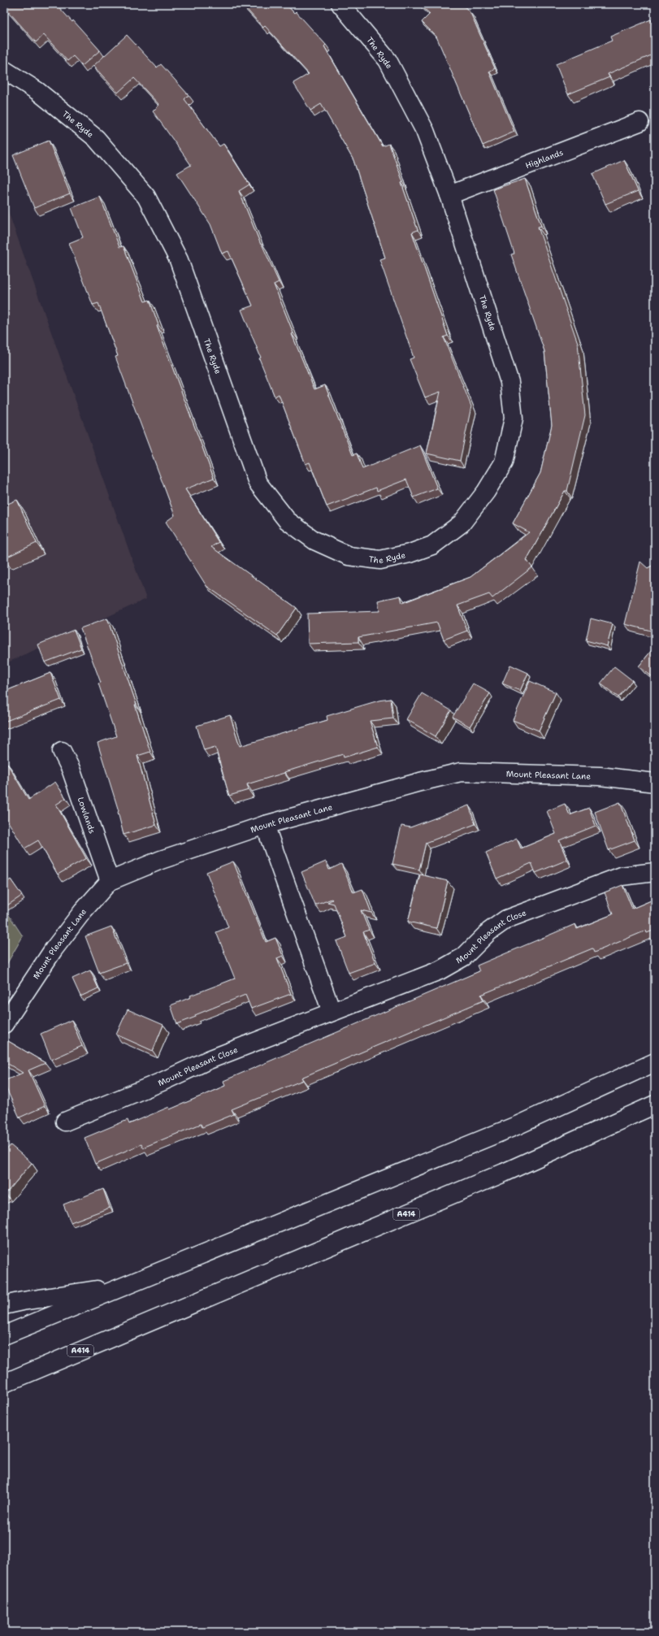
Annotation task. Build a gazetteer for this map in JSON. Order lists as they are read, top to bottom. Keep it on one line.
{"streets":{"main road":["The Ryde","Highlands","Mount Pleasant Lane","Lowlands","Mount Pleasant Close","A414"]},"crossings":[["The Ryde","Highlands"],["Mount Pleasant Lane","Lowlands"]]}
